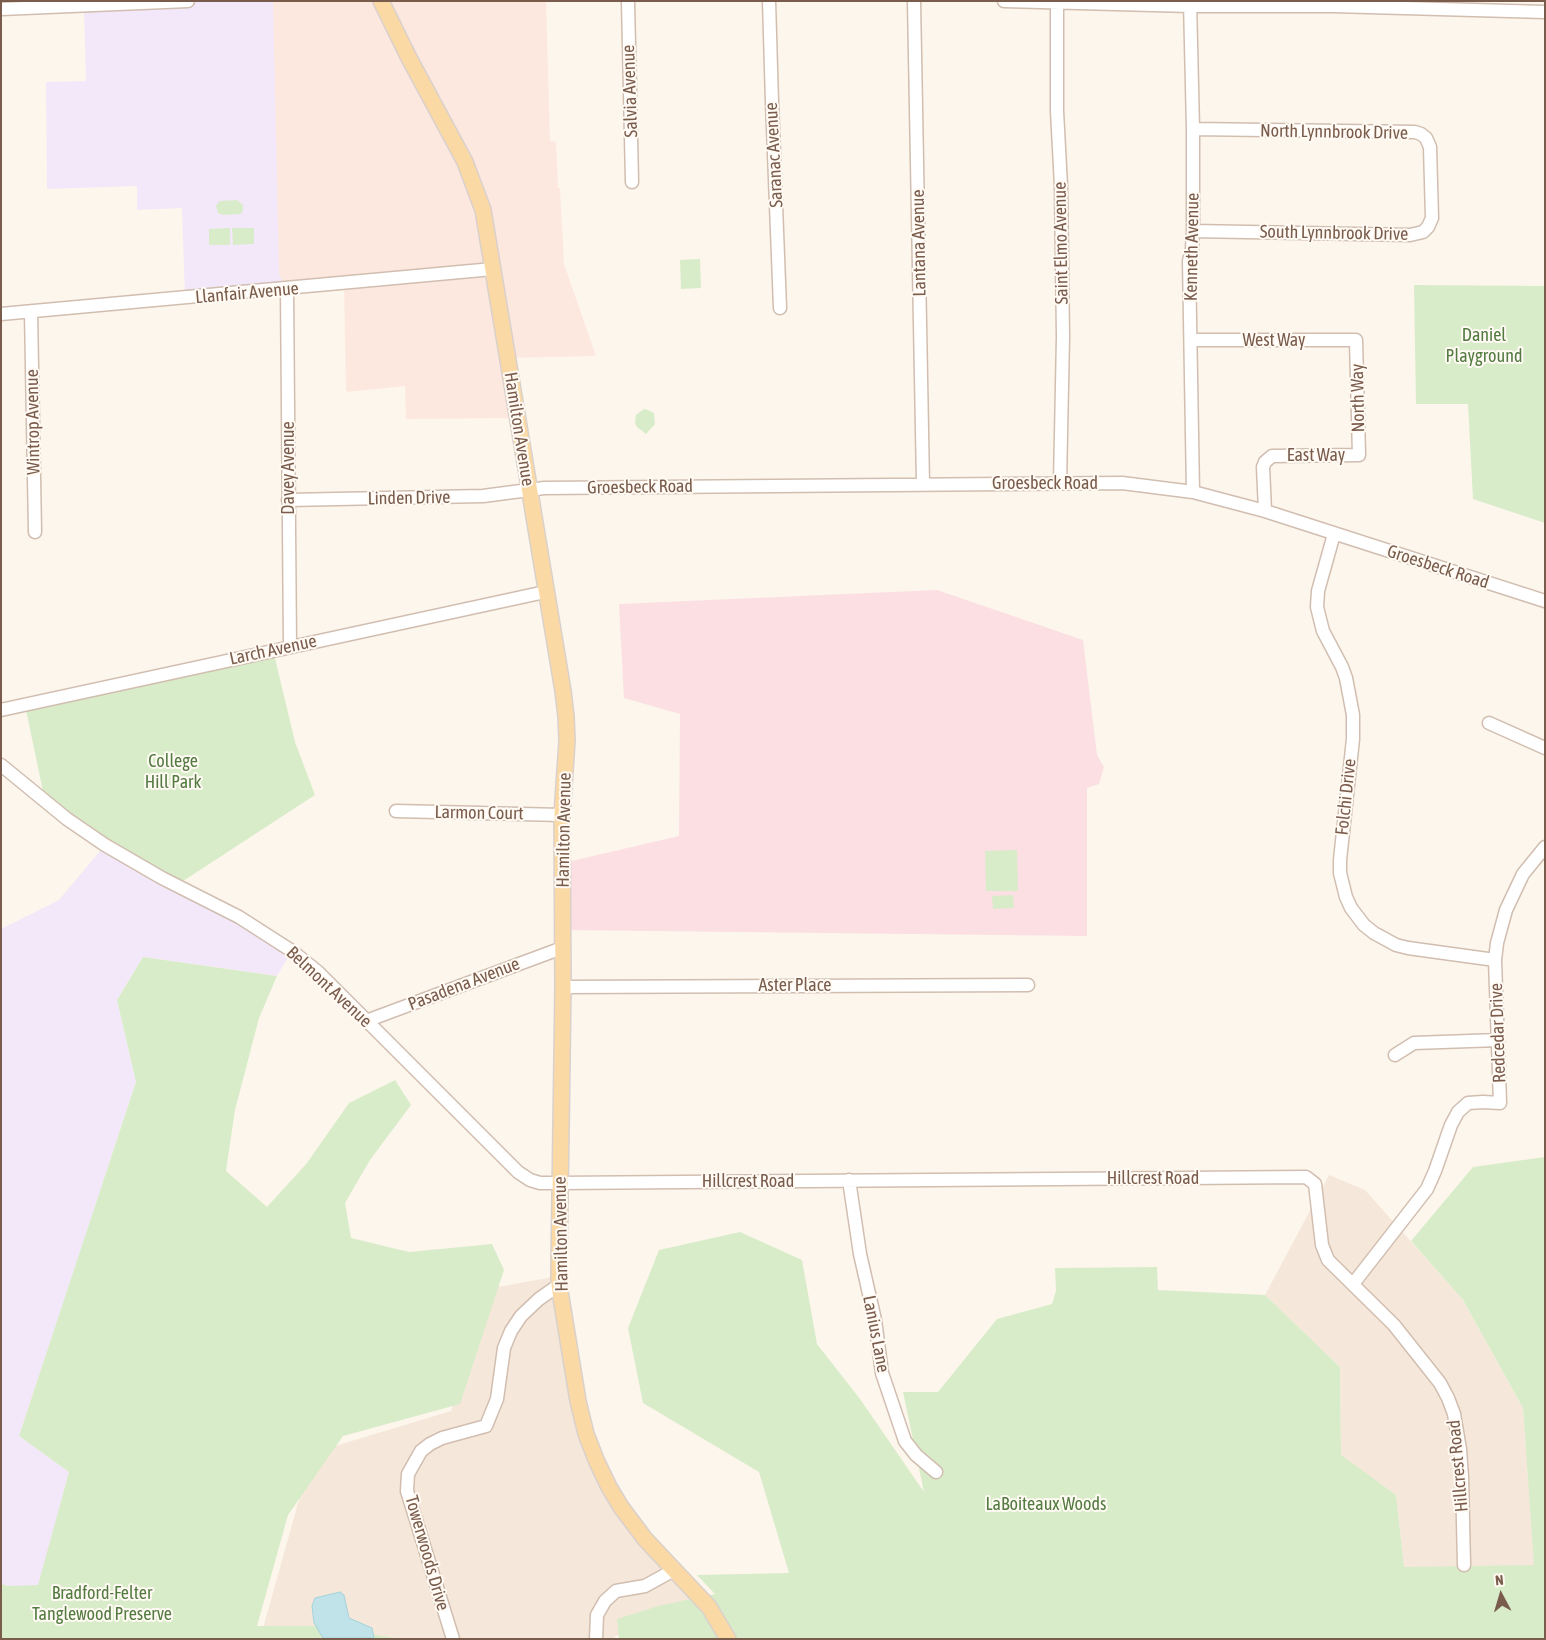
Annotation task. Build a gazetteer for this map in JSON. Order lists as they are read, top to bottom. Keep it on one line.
{"streets":{"main road":["Hamilton Avenue"],"street":["Salvia Avenue","North Lynnbrook Drive","Saranac Avenue","South Lynnbrook Drive","Lantana Avenue","Saint Elmo Avenue","Kenneth Avenue","Llanfair Avenue","West Way","North Way","Wintrop Avenue","East Way","Davey Avenue","Groesbeck Road","Linden Drive","Larch Avenue","Folchi Drive","Larmon Court","Pasadena Avenue","Aster Place","Belmont Avenue","Redcedar Drive","Hillcrest Road","Lanius Lane","Towerwoods Drive"]},"crossings":[["North Lynnbrook Drive","South Lynnbrook Drive"],["North Lynnbrook Drive","Kenneth Avenue"],["South Lynnbrook Drive","Kenneth Avenue"],["Lantana Avenue","Groesbeck Road"],["Saint Elmo Avenue","Groesbeck Road"],["Kenneth Avenue","West Way"],["Kenneth Avenue","Groesbeck Road"],["Llanfair Avenue","Wintrop Avenue"],["Llanfair Avenue","Hamilton Avenue"],["Llanfair Avenue","Davey Avenue"],["West Way","North Way"],["North Way","East Way"],["Hamilton Avenue","Groesbeck Road"],["Hamilton Avenue","Linden Drive"],["Hamilton Avenue","Larch Avenue"],["Hamilton Avenue","Larmon Court"],["Hamilton Avenue","Pasadena Avenue"],["Hamilton Avenue","Aster Place"],["Hamilton Avenue","Belmont Avenue"],["Hamilton Avenue","Hillcrest Road"],["Hamilton Avenue","Towerwoods Drive"],["East Way","Groesbeck Road"],["Davey Avenue","Linden Drive"],["Davey Avenue","Larch Avenue"],["Groesbeck Road","Linden Drive"],["Groesbeck Road","Folchi Drive"],["Folchi Drive","Redcedar Drive"],["Pasadena Avenue","Belmont Avenue"],["Belmont Avenue","Hillcrest Road"],["Redcedar Drive","Hillcrest Road"],["Hillcrest Road","Lanius Lane"]],"parks":["Daniel Playground","College Hill Park","LaBoiteaux Woods","Bradford-Felter Tanglewood Preserve"],"north":"top"}
